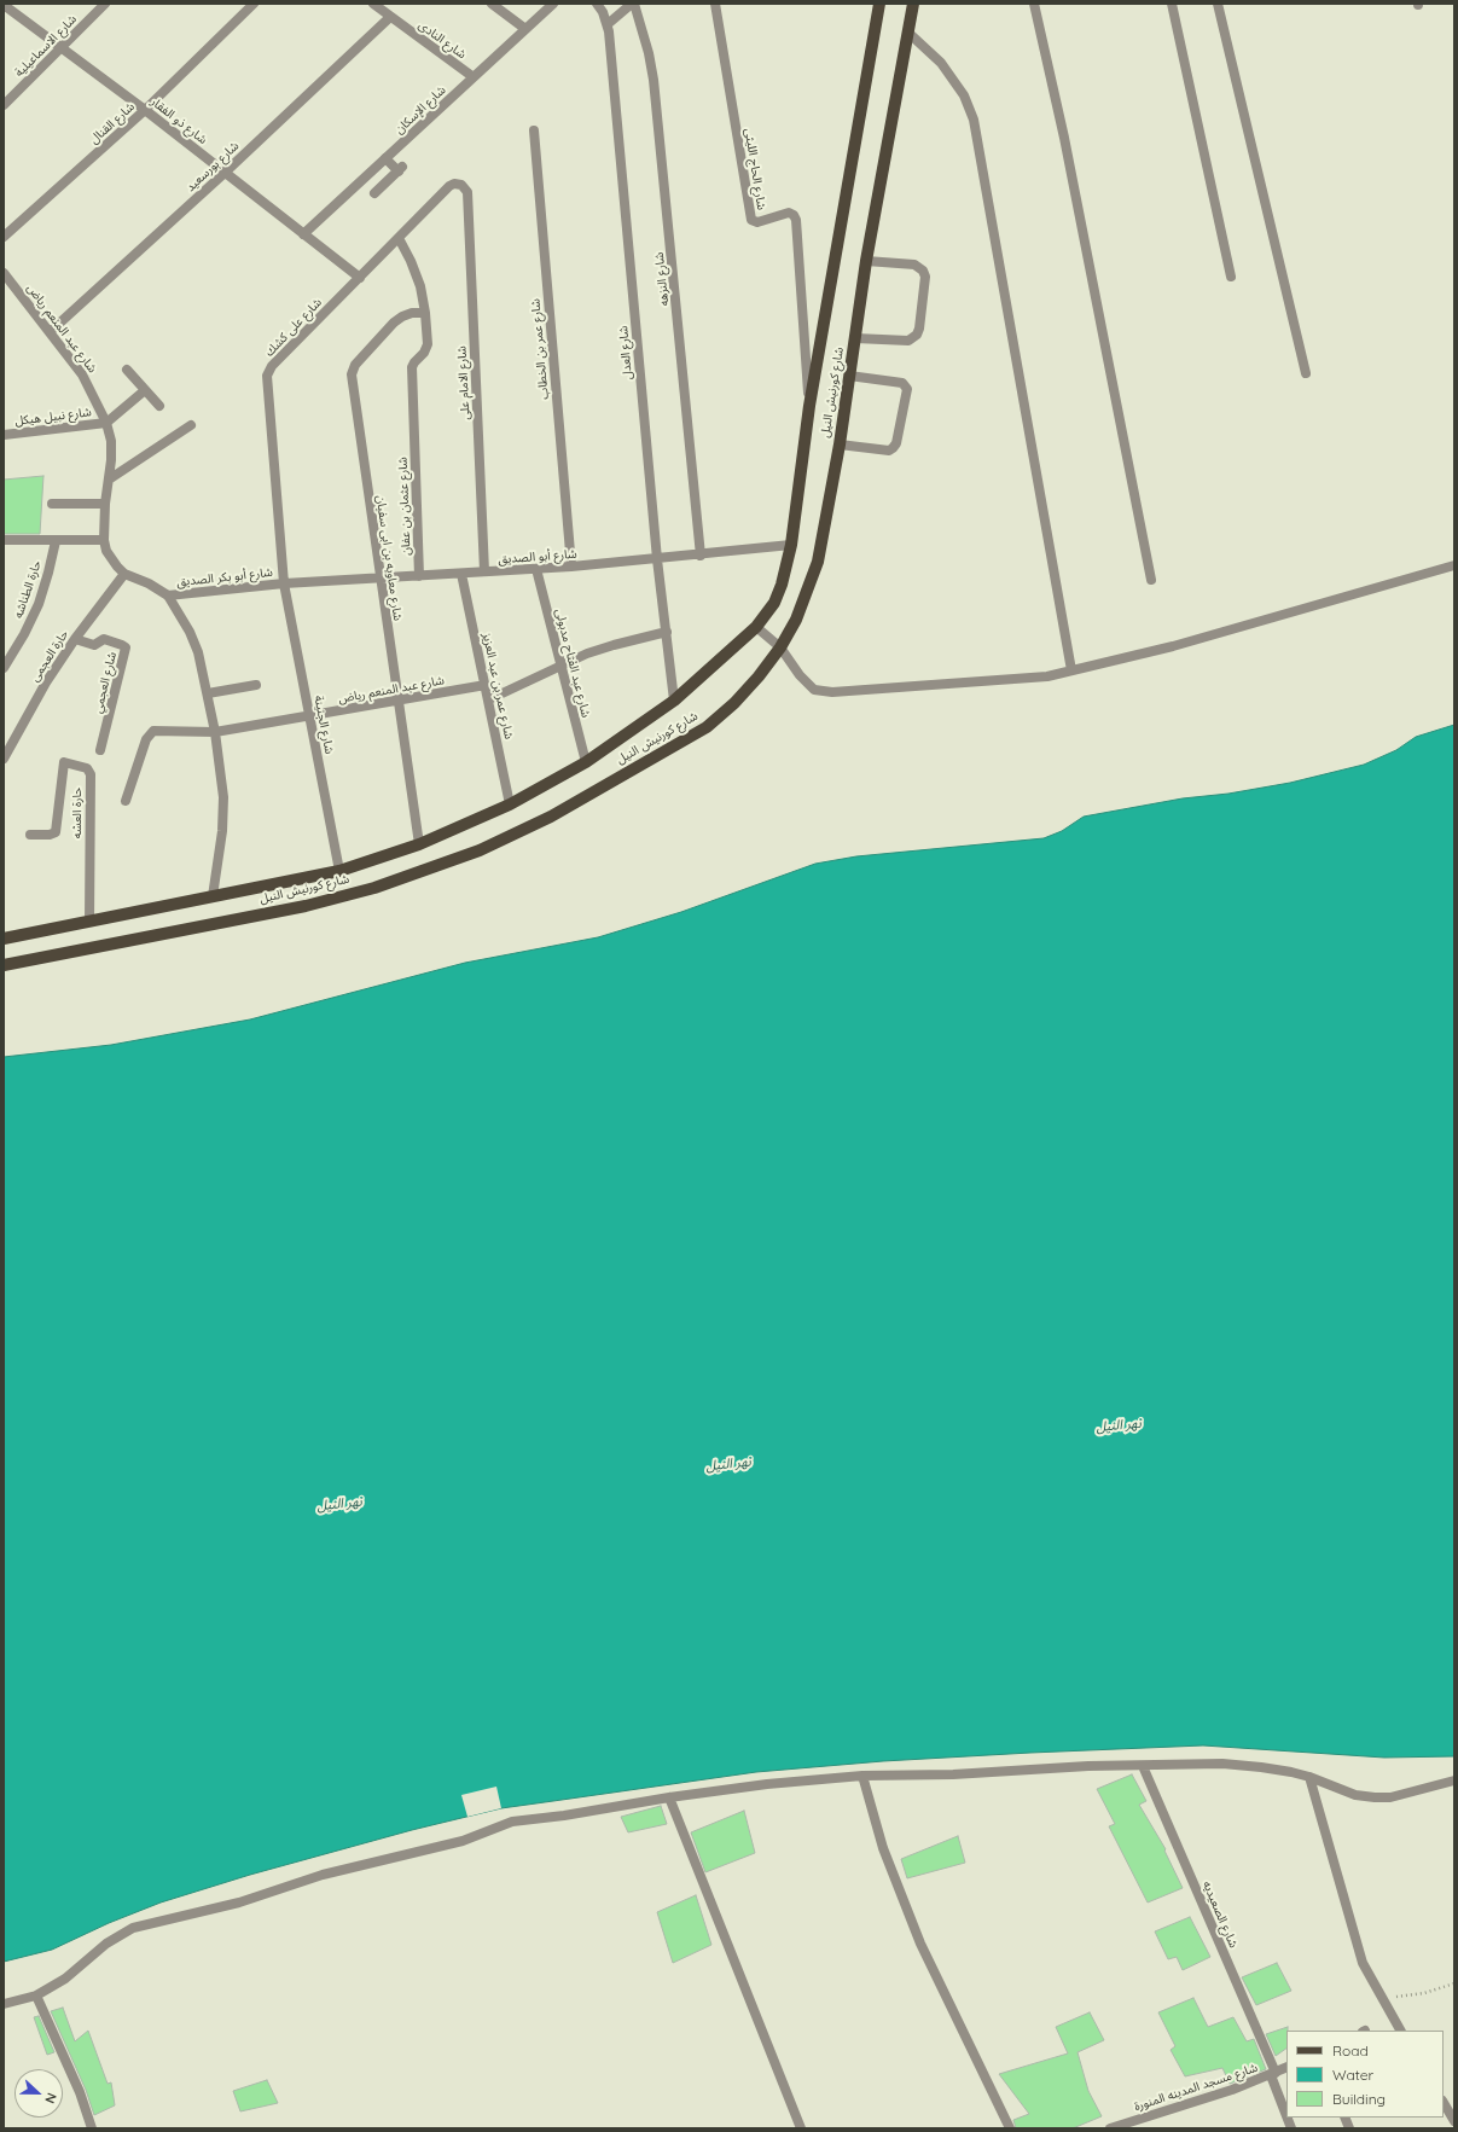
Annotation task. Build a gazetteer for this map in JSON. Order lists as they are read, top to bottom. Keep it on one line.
{"streets":{"main road":["شارع كورنيش النيل"],"street":["شارع النادى","شارع الاسماعيلية","شارع الإسكان","شارع ذو الفقار","شارع القنال","شارع بورسعيد","شارع الحاج الليثى","شارع النزهه","شارع على كشك","شارع عبد المنعم رياض","شارع عمر بن الخطاب","شارع العدل","شارع الامام على","شارع نبيل هيكل","شارع عثمان بن عفان","شارع أبو الصديق","شارع معاويه بن ابى سفيان","شارع أبو بكر الصديق","حارة الطناشه","حارة العجمى","شارع عبد الفتاح مدبولى","شارع العجمي","شارع عمر بن عبد العزيز","شارع الجنينة","حارة العشه","شارع الصعيديه","شارع مسجد المدينه المنورة"]},"crossings":[["شارع النادى","شارع الإسكان"],["شارع النادى","شارع بورسعيد"],["شارع الاسماعيلية","شارع ذو الفقار"],["شارع الإسكان","شارع ذو الفقار"],["شارع ذو الفقار","شارع القنال"],["شارع ذو الفقار","شارع بورسعيد"],["شارع ذو الفقار","شارع على كشك"],["شارع بورسعيد","شارع عبد المنعم رياض"],["شارع الحاج الليثى","شارع كورنيش النيل"],["شارع النزهه","شارع العدل"],["شارع النزهه","شارع أبو الصديق"],["شارع على كشك","شارع الامام على"],["شارع على كشك","شارع عثمان بن عفان"],["شارع على كشك","شارع أبو الصديق"],["شارع على كشك","شارع أبو بكر الصديق"],["شارع على كشك","شارع الجنينة"],["شارع عبد المنعم رياض","شارع كورنيش النيل"],["شارع عبد المنعم رياض","شارع نبيل هيكل"],["شارع عبد المنعم رياض","شارع معاويه بن ابى سفيان"],["شارع عبد المنعم رياض","شارع أبو بكر الصديق"],["شارع عبد المنعم رياض","حارة العجمى"],["شارع عبد المنعم رياض","شارع عمر بن عبد العزيز"],["شارع عبد المنعم رياض","شارع الجنينة"],["شارع عمر بن الخطاب","شارع أبو الصديق"],["شارع العدل","شارع كورنيش النيل"],["شارع العدل","شارع أبو الصديق"],["شارع الامام على","شارع أبو الصديق"],["شارع كورنيش النيل","شارع أبو الصديق"],["شارع كورنيش النيل","شارع معاويه بن ابى سفيان"],["شارع كورنيش النيل","شارع عبد الفتاح مدبولى"],["شارع كورنيش النيل","شارع عمر بن عبد العزيز"],["شارع كورنيش النيل","شارع الجنينة"],["شارع كورنيش النيل","حارة العشه"],["شارع عثمان بن عفان","شارع أبو الصديق"],["شارع عثمان بن عفان","شارع معاويه بن ابى سفيان"],["شارع أبو الصديق","شارع معاويه بن ابى سفيان"],["شارع أبو الصديق","شارع أبو بكر الصديق"],["شارع أبو الصديق","شارع عبد الفتاح مدبولى"],["شارع أبو الصديق","شارع عمر بن عبد العزيز"],["شارع أبو الصديق","شارع الجنينة"],["شارع أبو بكر الصديق","شارع الجنينة"],["حارة العجمى","شارع العجمي"],["شارع الصعيديه","شارع مسجد المدينه المنورة"]],"water":["نهر النيل"],"legend":["Road","Water","Building"],"north":"right"}
